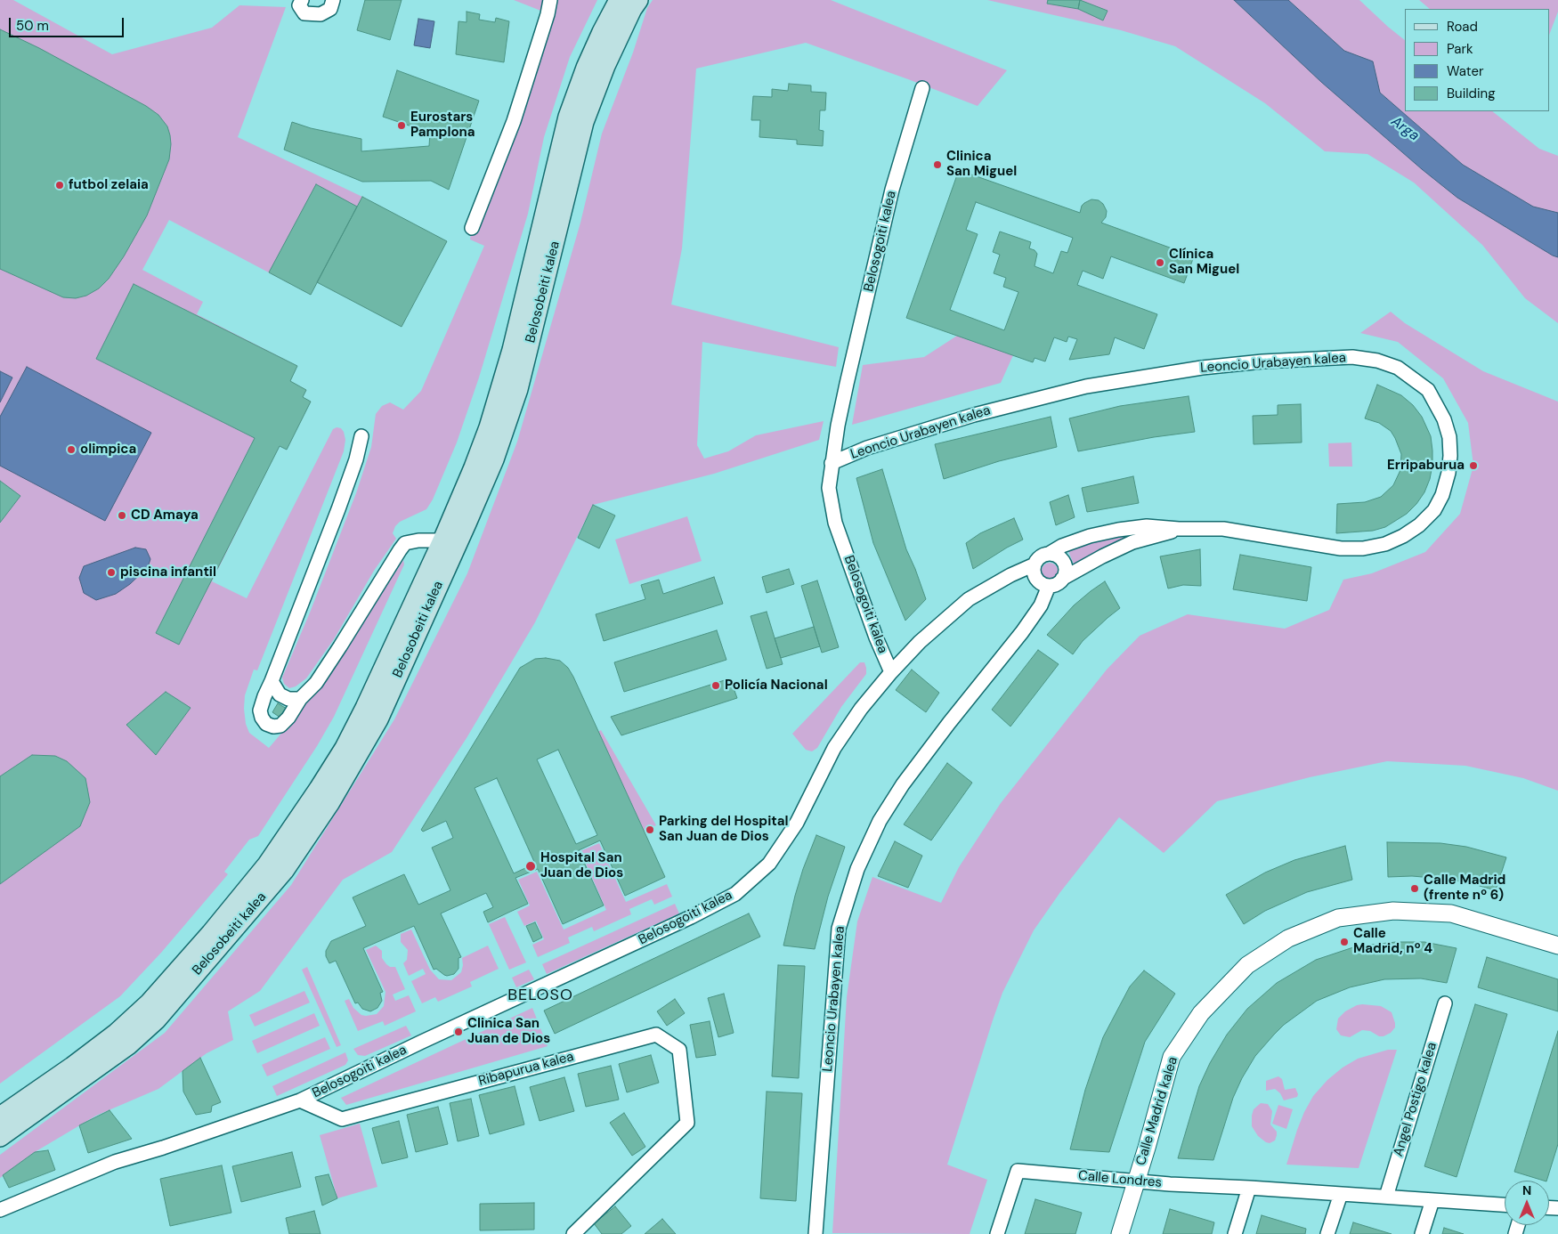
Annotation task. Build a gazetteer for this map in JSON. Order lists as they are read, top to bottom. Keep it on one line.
{"streets":{"main road":["Belosobeiti kalea"],"street":["Belosogoiti kalea","Leoncio Urabayen kalea","Ribapurua kalea","Angel Postigo kalea","Calle Madrid kalea","Calle Londres"]},"crossings":[["Belosogoiti kalea","Leoncio Urabayen kalea"],["Belosogoiti kalea","Ribapurua kalea"],["Angel Postigo kalea","Calle Londres"],["Calle Madrid kalea","Calle Londres"]],"districts":["BELOSO"],"water":["Arga"],"places":["Eurostars Pamplona","Clinica San Miguel","futbol zelaia","Clínica San Miguel","olimpica","Erripaburua","CD Amaya","piscina infantil","Policía Nacional","Parking del Hospital San Juan de Dios","Hospital San Juan de Dios","Calle Madrid (frente nº 6)","Calle Madrid, nº 4","Clinica San Juan de Dios"],"legend":["Road","Park","Water","Building"],"scale_bar":"50 m","north":"top"}
